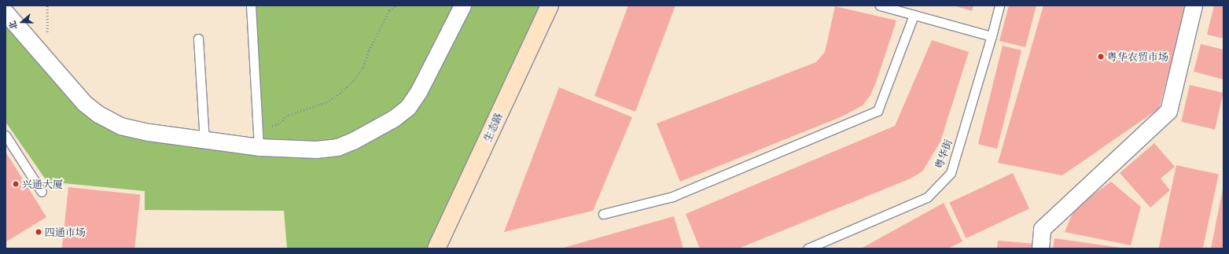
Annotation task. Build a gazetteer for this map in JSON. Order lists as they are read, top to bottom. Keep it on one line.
{"streets":{"street":["生态路"],"lane":["粤华街"]},"places":["粤华农贸市场","兴通大厦","四通市场"],"north":"left"}
